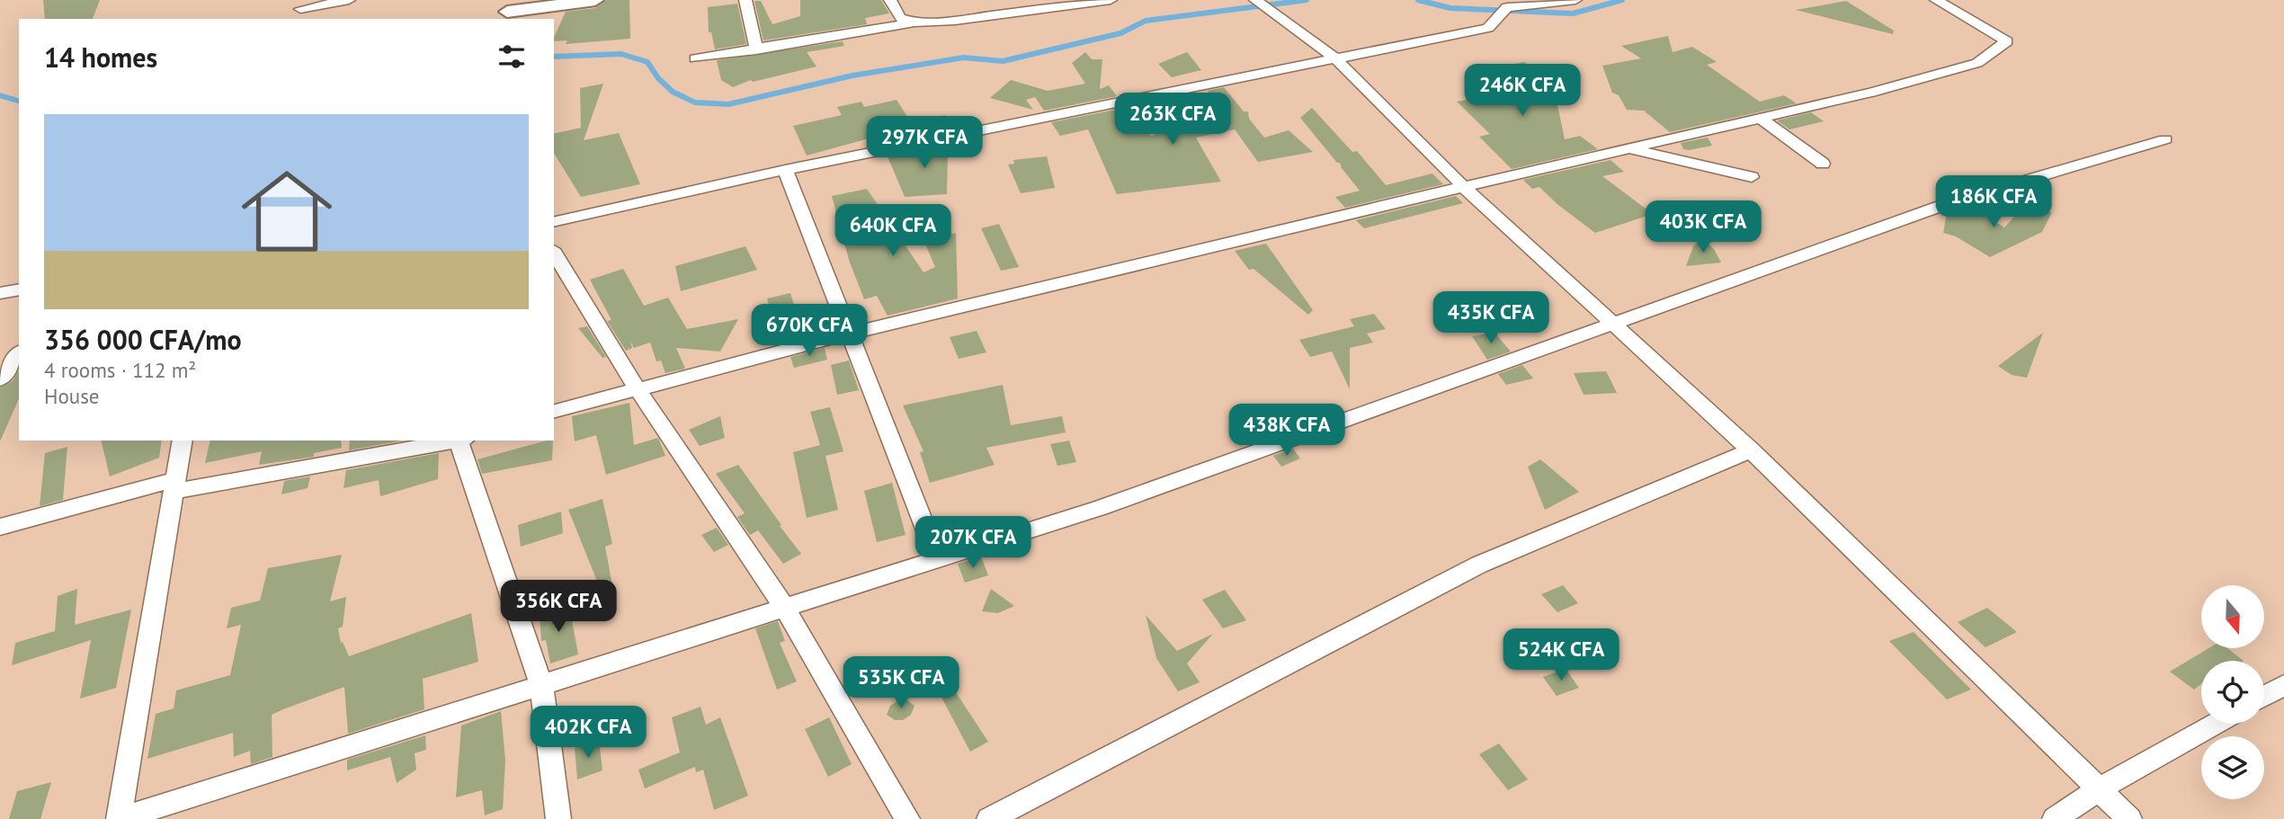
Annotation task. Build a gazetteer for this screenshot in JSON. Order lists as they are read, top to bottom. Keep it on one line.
{"north":"bottom","page":{"heading":"14 homes","price":["246K CFA","263K CFA","297K CFA","186K CFA","403K CFA","640K CFA","435K CFA","670K CFA","438K CFA","207K CFA","356K CFA","524K CFA","535K CFA","402K CFA"],"list":[{"name":"356 000 CFA/mo","note":"4 rooms · 112 m² · House"}]}}
